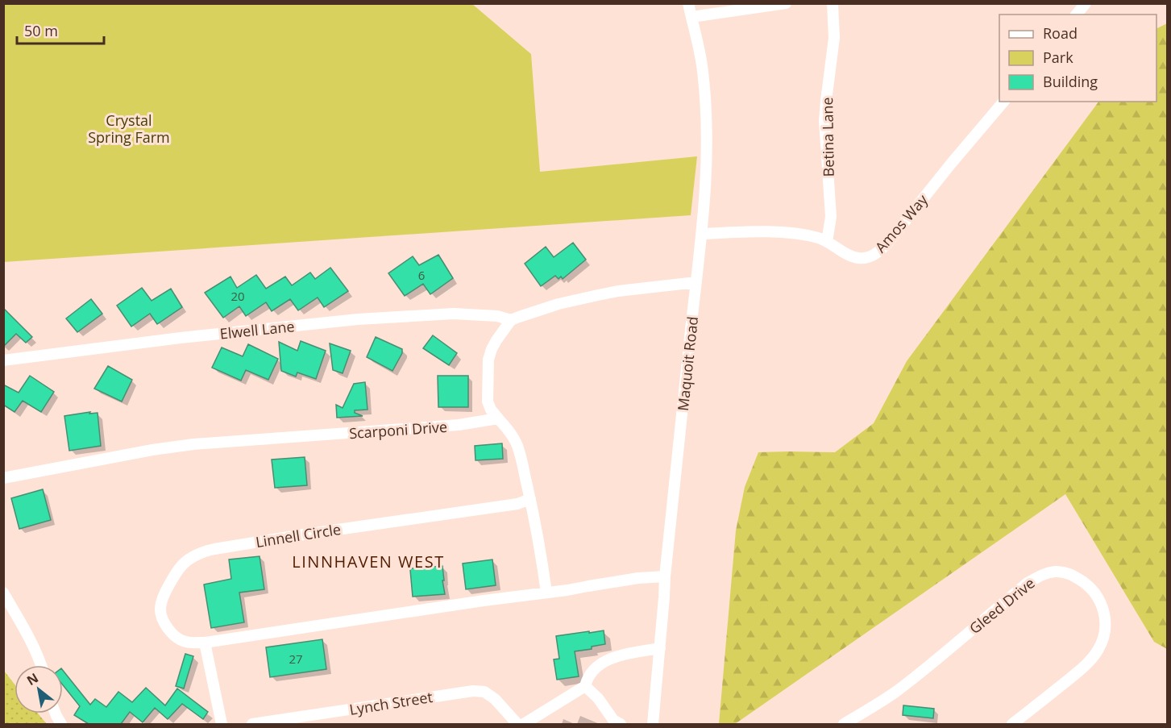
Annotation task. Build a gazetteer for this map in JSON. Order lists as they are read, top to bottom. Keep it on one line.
{"streets":{"street":["Betina Lane","Amos Way","Elwell Lane","Maquoit Road","Scarponi Drive","Linnell Circle","Gleed Drive","Lynch Street"]},"crossings":[["Betina Lane","Amos Way"],["Amos Way","Maquoit Road"],["Maquoit Road","Linnell Circle"]],"districts":["LINNHAVEN WEST"],"parks":["Crystal Spring Farm"],"house_numbers":["6","20","27"],"legend":["Road","Park","Building"],"scale_bar":"50 m","north":"top left"}
